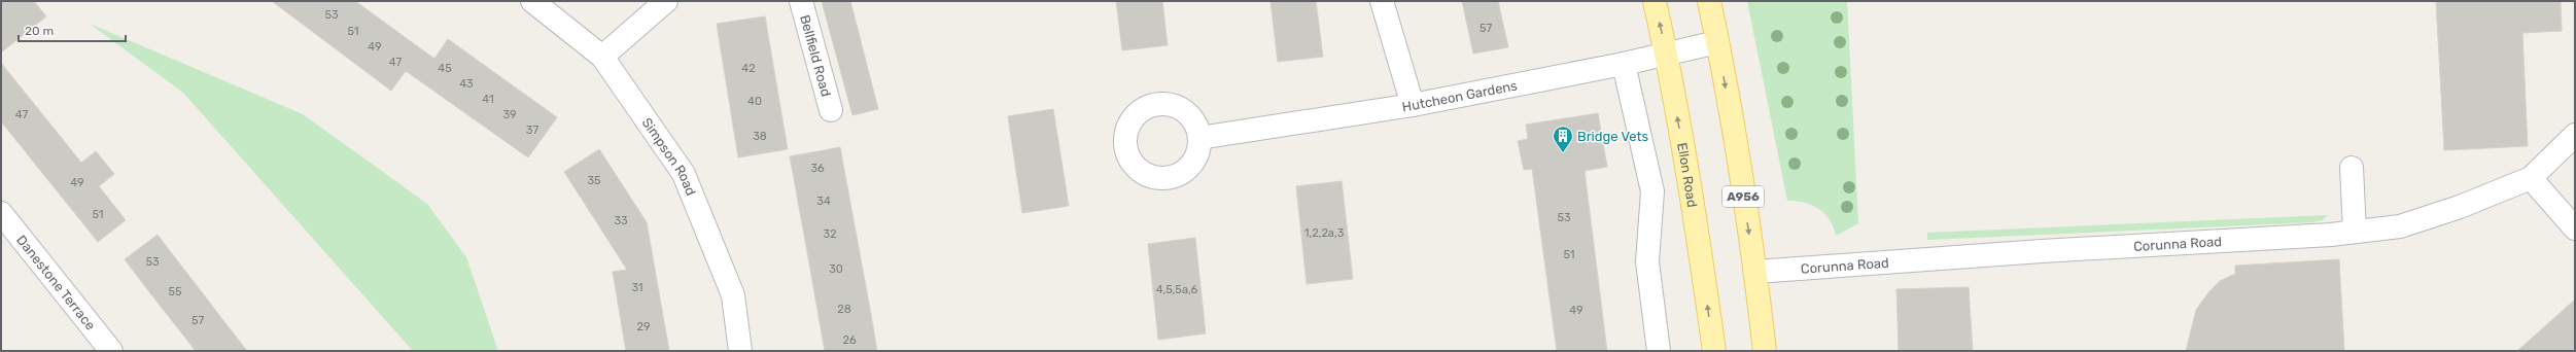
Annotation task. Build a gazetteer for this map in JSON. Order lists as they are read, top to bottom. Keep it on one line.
{"streets":{"main road":["Ellon Road","A956"],"street":["Bellfield Road","Hutcheon Gardens","Simpson Road","Corunna Road","Danestone Terrace"]},"crossings":[["Hutcheon Gardens","Ellon Road"],["Hutcheon Gardens","A956"],["A956","Corunna Road"]],"places":{"building":["Bridge Vets"]},"house_numbers":["53","57","51","49","47","45","42","43","41","40","47","39","37","38","36","35","49","34","51","53","33","1,2,2a,3","32","51","53","30","31","4,5,5a,6","55","28","49","57","29","26"],"scale_bar":"20 m"}
